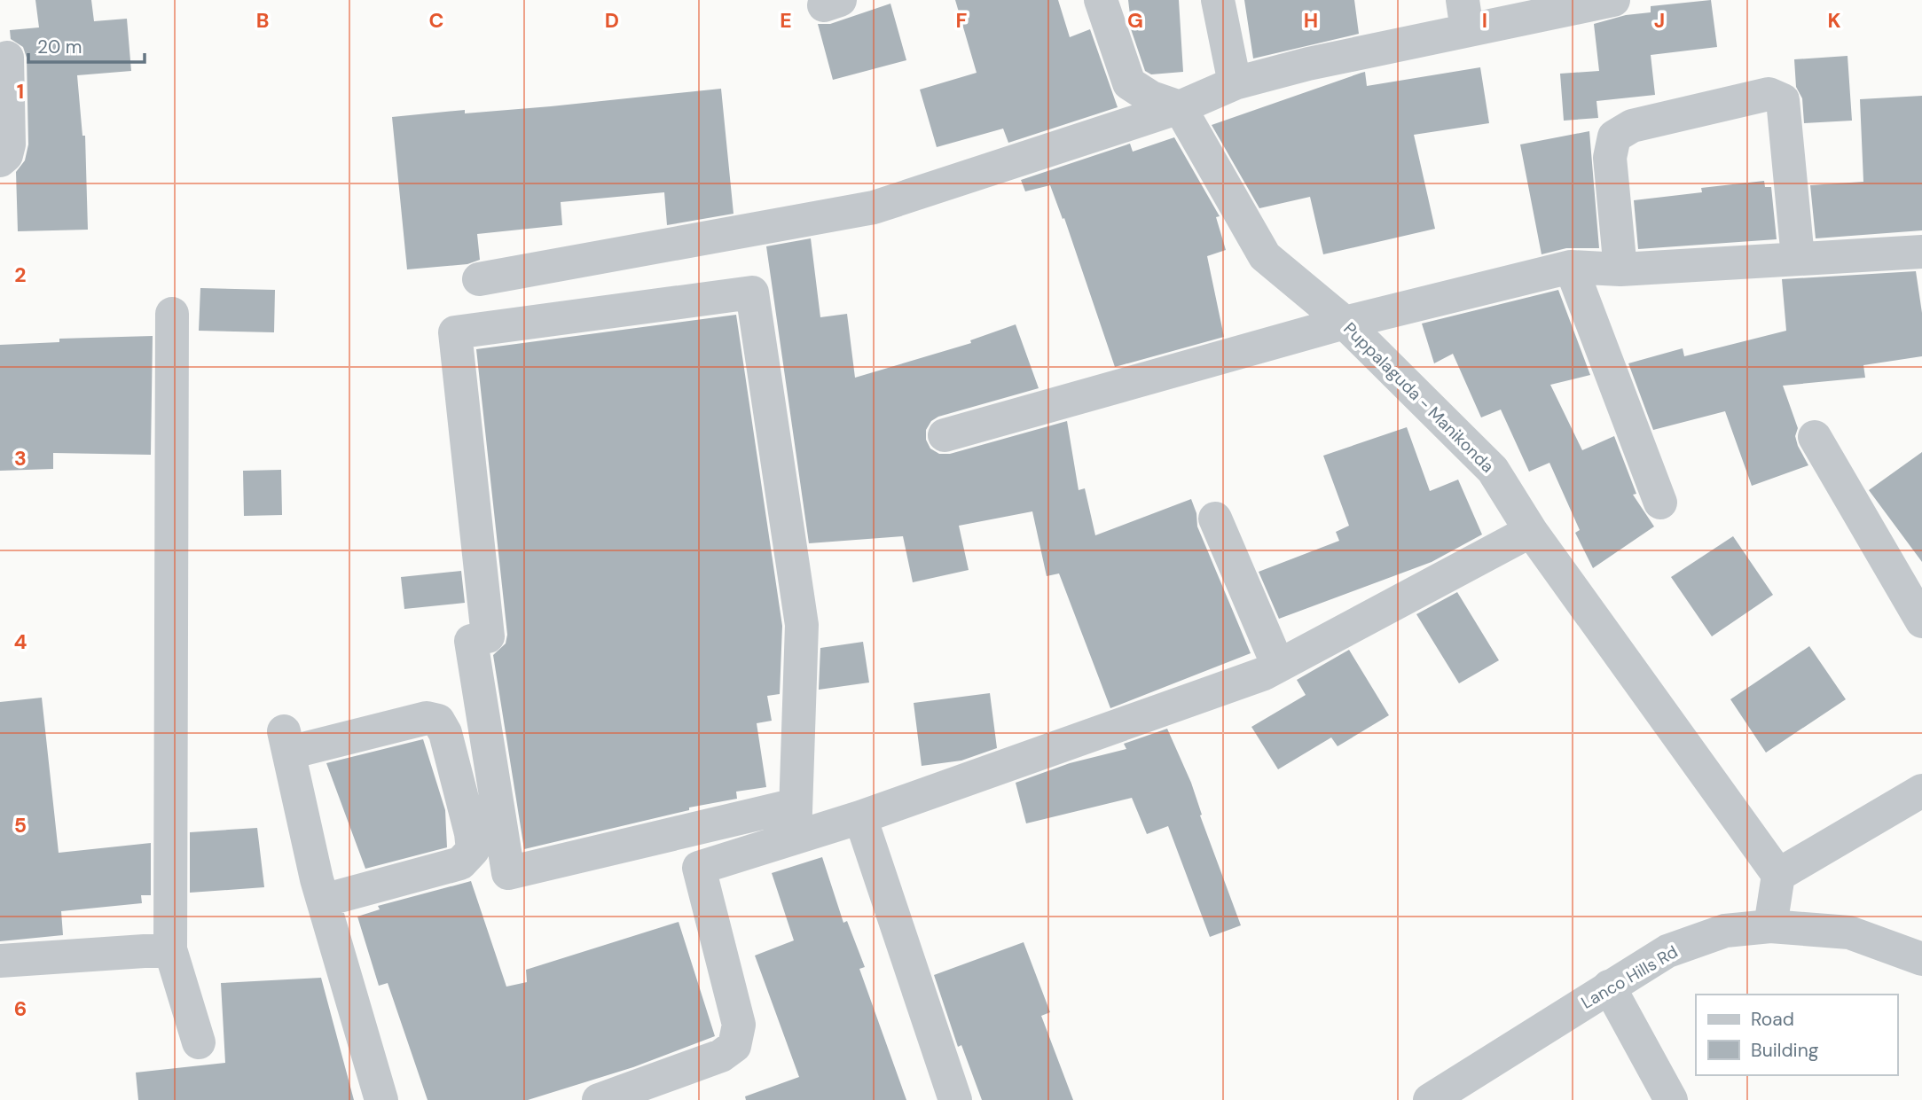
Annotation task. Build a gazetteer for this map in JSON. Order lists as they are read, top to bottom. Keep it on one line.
{"streets":{"street":["Puppalaguda - Manikonda","Lanco Hills Rd"]},"legend":["Road","Building"],"scale_bar":"20 m","grid":{"columns":["B","C","D","E","F","G","H","I","J","K"],"rows":["1","2","3","4","5","6"]}}
